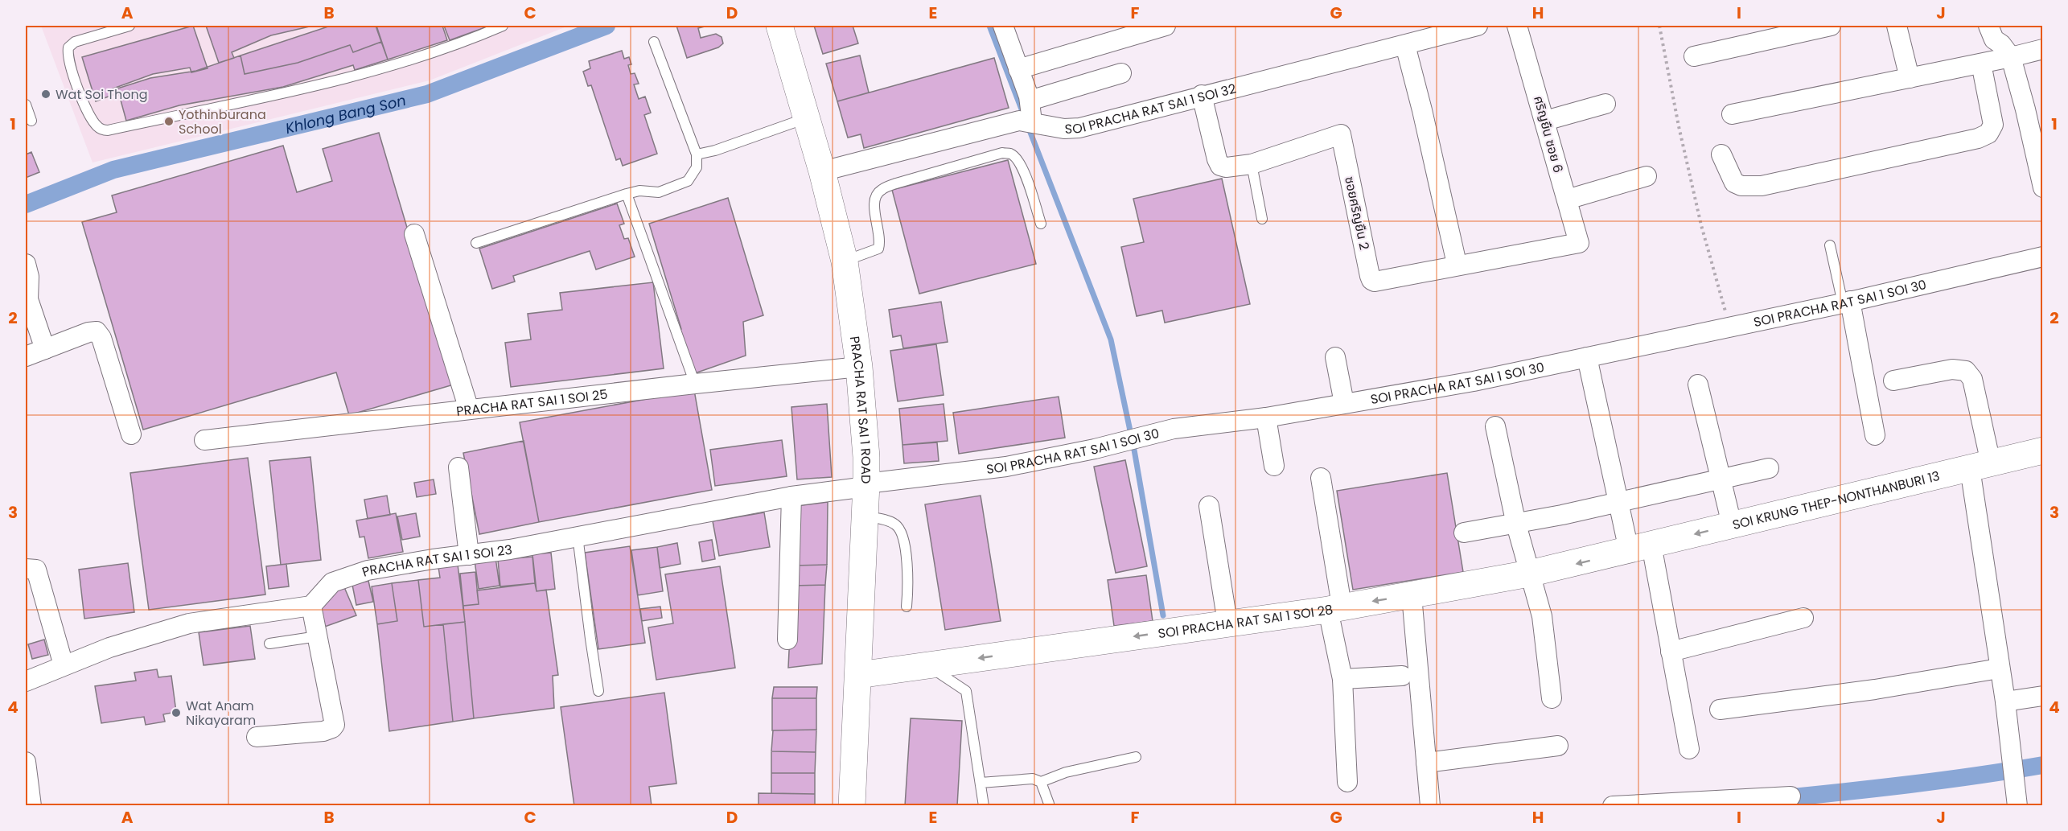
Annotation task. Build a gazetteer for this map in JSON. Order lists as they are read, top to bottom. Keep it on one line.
{"streets":{"street":["SOI PRACHA RAT SAI 1 SOI 32","ศริญยืน ซอย 6","ซอยศริญยืน 2","SOI PRACHA RAT SAI 1 SOI 30","PRACHA RAT SAI 1 SOI 25","PRACHA RAT SAI 1 ROAD","SOI KRUNG THEP-NONTHANBURI 13","PRACHA RAT SAI 1 SOI 23","SOI PRACHA RAT SAI 1 SOI 28"]},"crossings":[["SOI PRACHA RAT SAI 1 SOI 32","ซอยศริญยืน 2"],["SOI PRACHA RAT SAI 1 SOI 32","PRACHA RAT SAI 1 ROAD"],["ศริญยืน ซอย 6","ซอยศริญยืน 2"],["SOI PRACHA RAT SAI 1 SOI 30","PRACHA RAT SAI 1 ROAD"],["SOI PRACHA RAT SAI 1 SOI 30","PRACHA RAT SAI 1 SOI 23"],["PRACHA RAT SAI 1 SOI 25","PRACHA RAT SAI 1 ROAD"],["PRACHA RAT SAI 1 ROAD","PRACHA RAT SAI 1 SOI 23"],["PRACHA RAT SAI 1 ROAD","SOI PRACHA RAT SAI 1 SOI 28"],["SOI KRUNG THEP-NONTHANBURI 13","SOI PRACHA RAT SAI 1 SOI 28"]],"water":["Khlong Bang Son"],"places":["Wat Soi Thong","Yothinburana School","Wat Anam Nikayaram"],"grid":{"columns":["A","B","C","D","E","F","G","H","I","J"],"rows":["1","2","3","4"]}}
